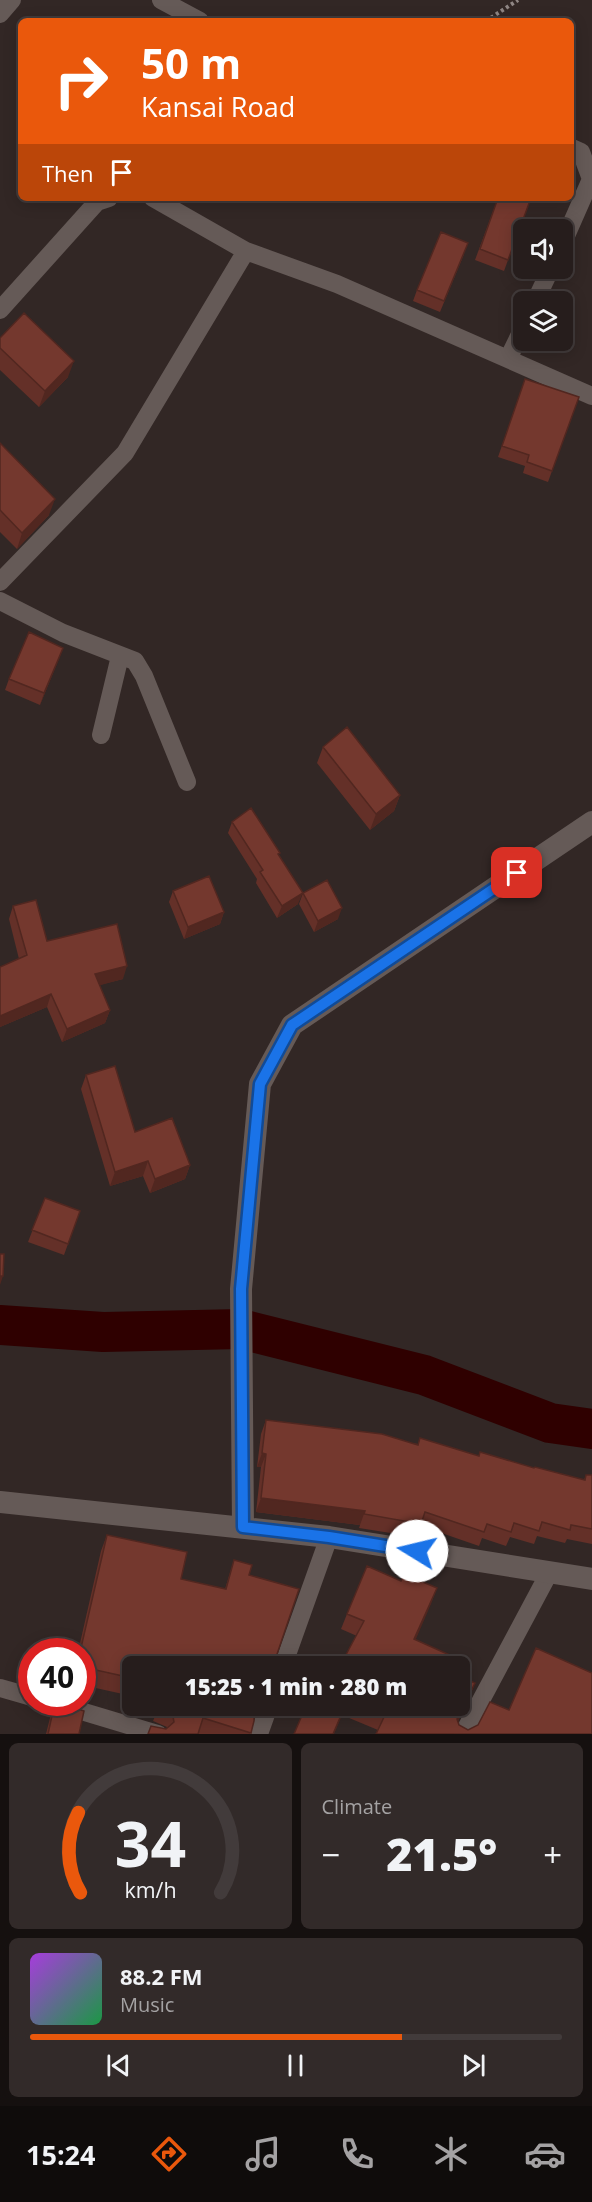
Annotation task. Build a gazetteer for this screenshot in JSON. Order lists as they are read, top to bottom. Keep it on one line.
{"page":{"turn":["50 m","Kansai Road"],"then":"Then","limit":"40","trip":"15:25 · 1 min · 280 m","tile":"Climate","heat":["−","21.5°","+"],"song":["88.2 FM","Music"],"tabs":"15:24","gauge":["34","km/h"]}}
